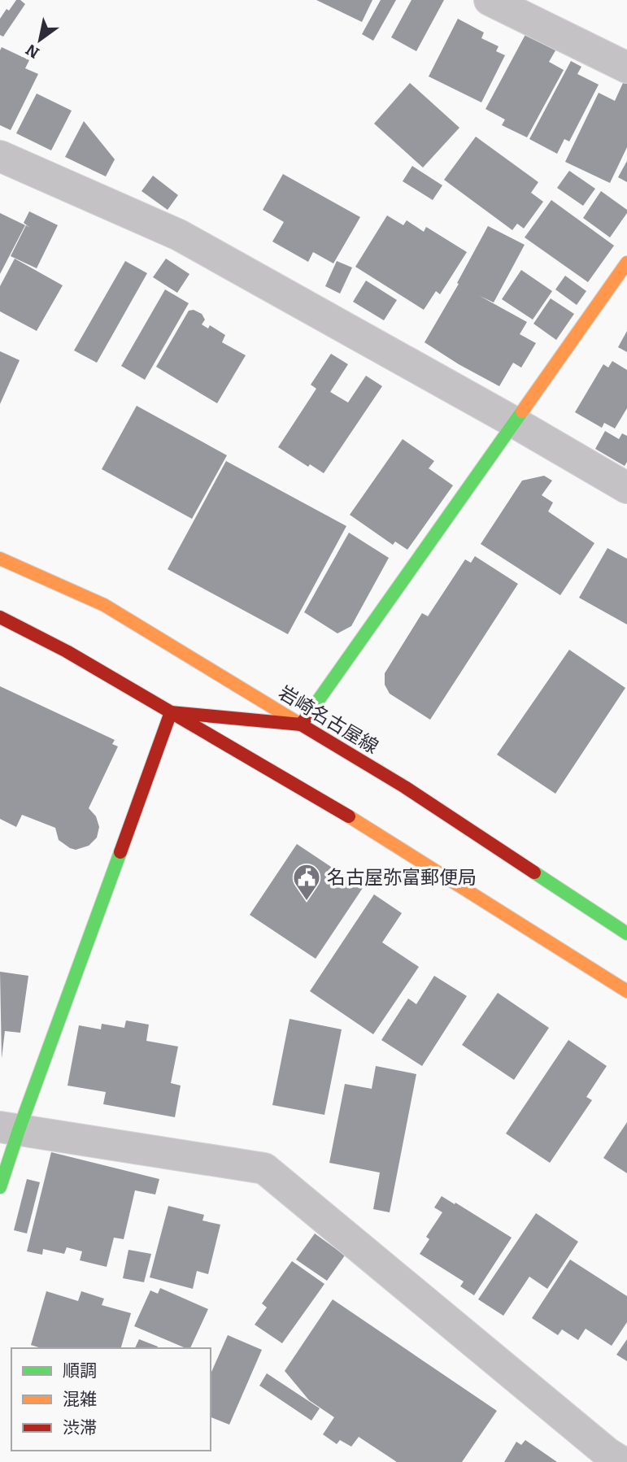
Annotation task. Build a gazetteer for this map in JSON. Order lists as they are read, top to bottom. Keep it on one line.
{"streets":{"main road":["岩崎名古屋線"]},"places":{"public building":["名古屋弥富郵便局"]},"legend":["順調","混雑","渋滞"],"north":"bottom left"}
